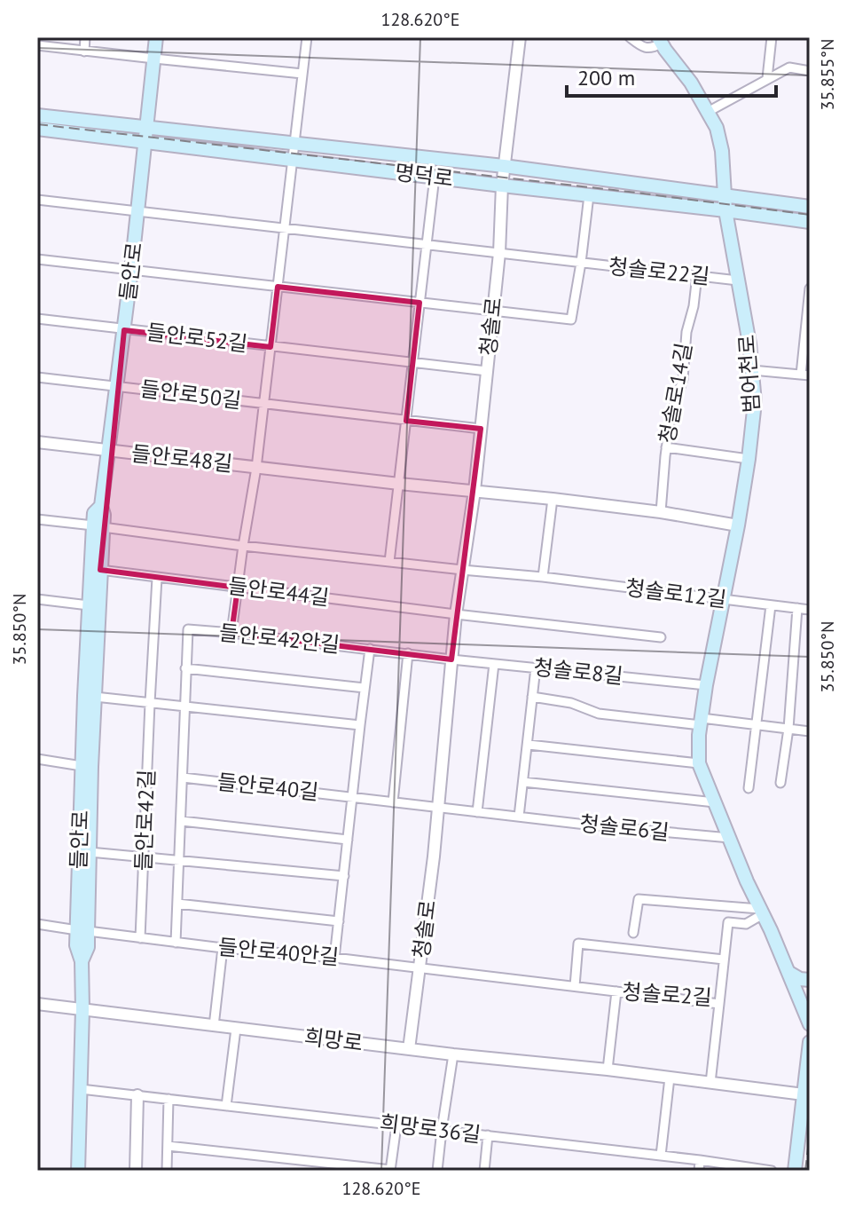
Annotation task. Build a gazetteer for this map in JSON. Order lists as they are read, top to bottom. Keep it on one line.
{"streets":{"main road":["명덕로","들안로","범어천로"],"street":["청솔로22길","청솔로","들안로52길","청솔로14길","들안로50길","들안로48길","들안로44길","청솔로12길","들안로42안길","청솔로8길","들안로40길","들안로42길","청솔로6길","들안로40안길","청솔로2길","희망로","희망로36길"]},"crossings":[["명덕로","들안로"],["명덕로","청솔로22길"],["명덕로","청솔로"],["명덕로","들안로52길"],["명덕로","범어천로"],["들안로","청솔로22길"],["들안로","들안로52길"],["들안로","들안로50길"],["들안로","들안로48길"],["들안로","들안로44길"],["들안로","청솔로12길"],["들안로","희망로"],["청솔로22길","청솔로"],["청솔로22길","들안로52길"],["청솔로22길","범어천로"],["청솔로22길","청솔로14길"],["청솔로","들안로52길"],["청솔로","들안로50길"],["청솔로","들안로48길"],["청솔로","들안로44길"],["청솔로","청솔로12길"],["청솔로","들안로42안길"],["청솔로","청솔로8길"],["청솔로","청솔로6길"],["청솔로","들안로40안길"],["청솔로","청솔로2길"],["청솔로","희망로"],["들안로52길","들안로50길"],["범어천로","청솔로12길"],["범어천로","청솔로8길"],["범어천로","청솔로6길"],["범어천로","청솔로2길"],["들안로50길","들안로48길"],["들안로44길","들안로42길"],["들안로42안길","청솔로8길"],["들안로40안길","청솔로2길"]],"scale_bar":"200 m","coordinates":["128.620°E","35.855°N","35.850°N"]}
